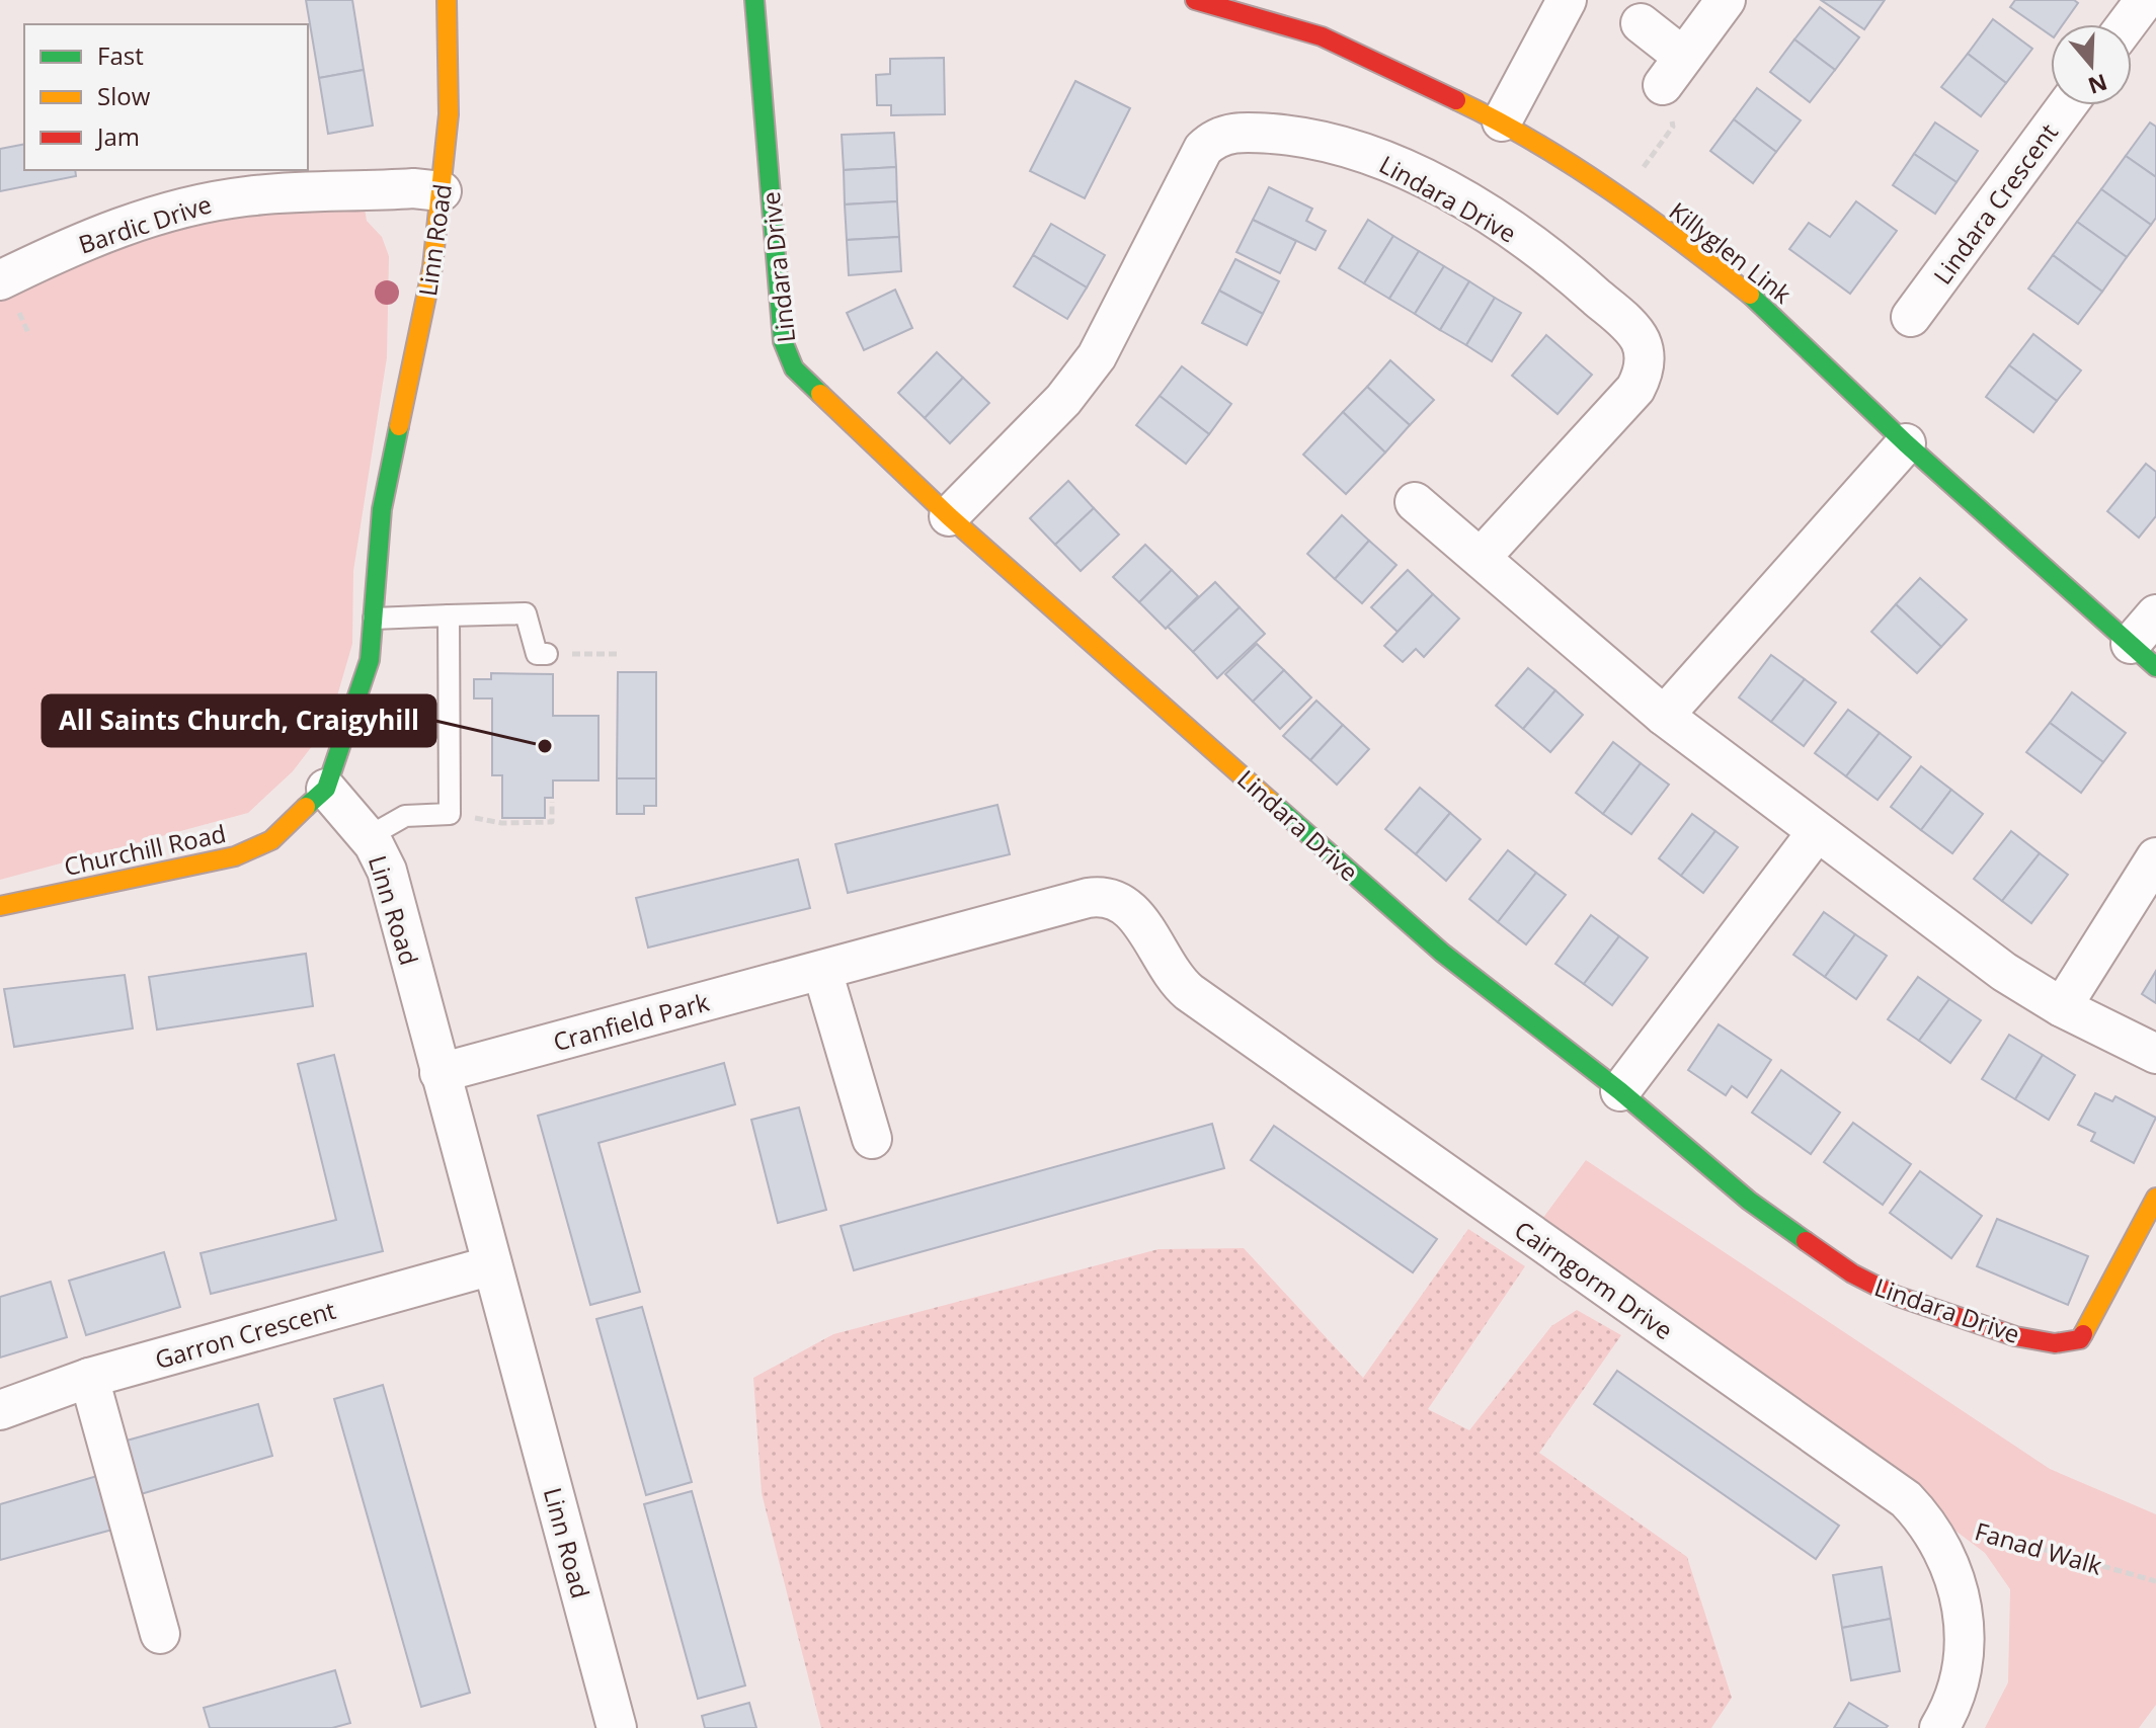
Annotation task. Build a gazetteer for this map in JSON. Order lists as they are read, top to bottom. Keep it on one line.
{"streets":{"street":["Lindara Drive","Lindara Crescent","Bardic Drive","Linn Road","Killyglen Link","Churchill Road","Cranfield Park","Cairngorm Drive","Garron Crescent"],"path":["Fanad Walk"]},"crossings":[["Bardic Drive","Linn Road"],["Linn Road","Churchill Road"],["Linn Road","Cranfield Park"],["Linn Road","Garron Crescent"],["Cranfield Park","Cairngorm Drive"],["Cairngorm Drive","Fanad Walk"]],"places":["All Saints Church, Craigyhill"],"legend":["Fast","Slow","Jam"],"north":"bottom"}
